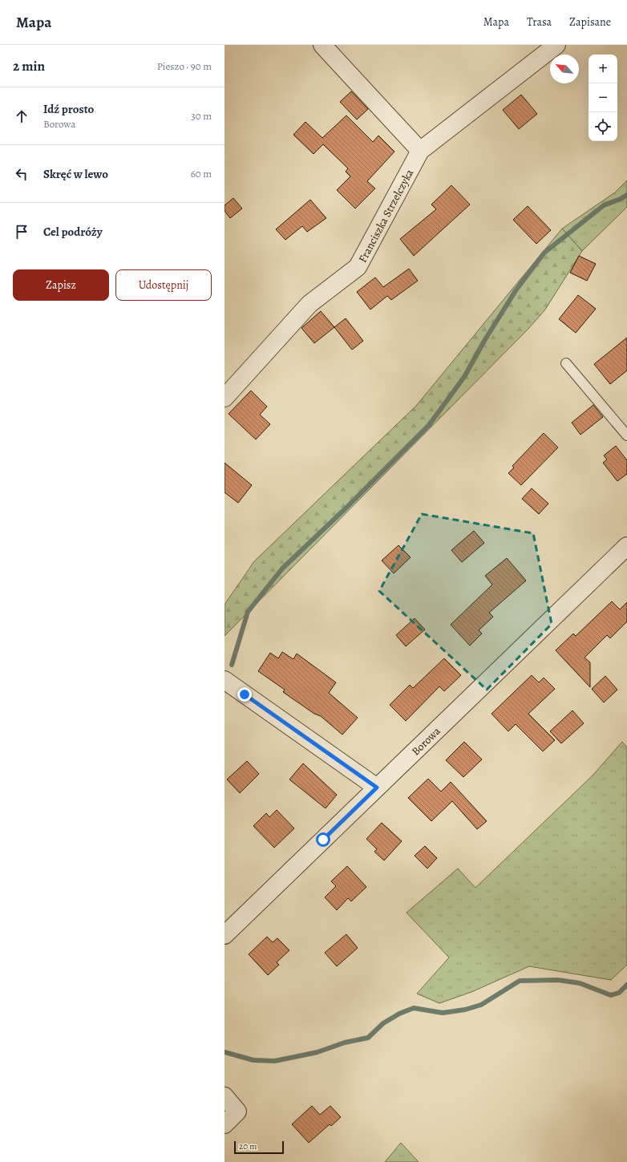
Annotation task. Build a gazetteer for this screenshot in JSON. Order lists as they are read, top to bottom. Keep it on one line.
{"streets":{"street":["Franciszka Strzelczyka","Borowa"]},"scale_bar":"20 m","north":"top left","page":{"header":"Mapa","nav":["Mapa","Trasa","Zapisane"],"heading":["2 min","Pieszo · 90 m"],"map_buttons":["+","−"],"list":[["Idź prosto","Borowa","30 m"],["Skręć w lewo","60 m"],"Cel podróży"],"buttons":["Zapisz","Udostępnij"],"scale":"20 m"}}
